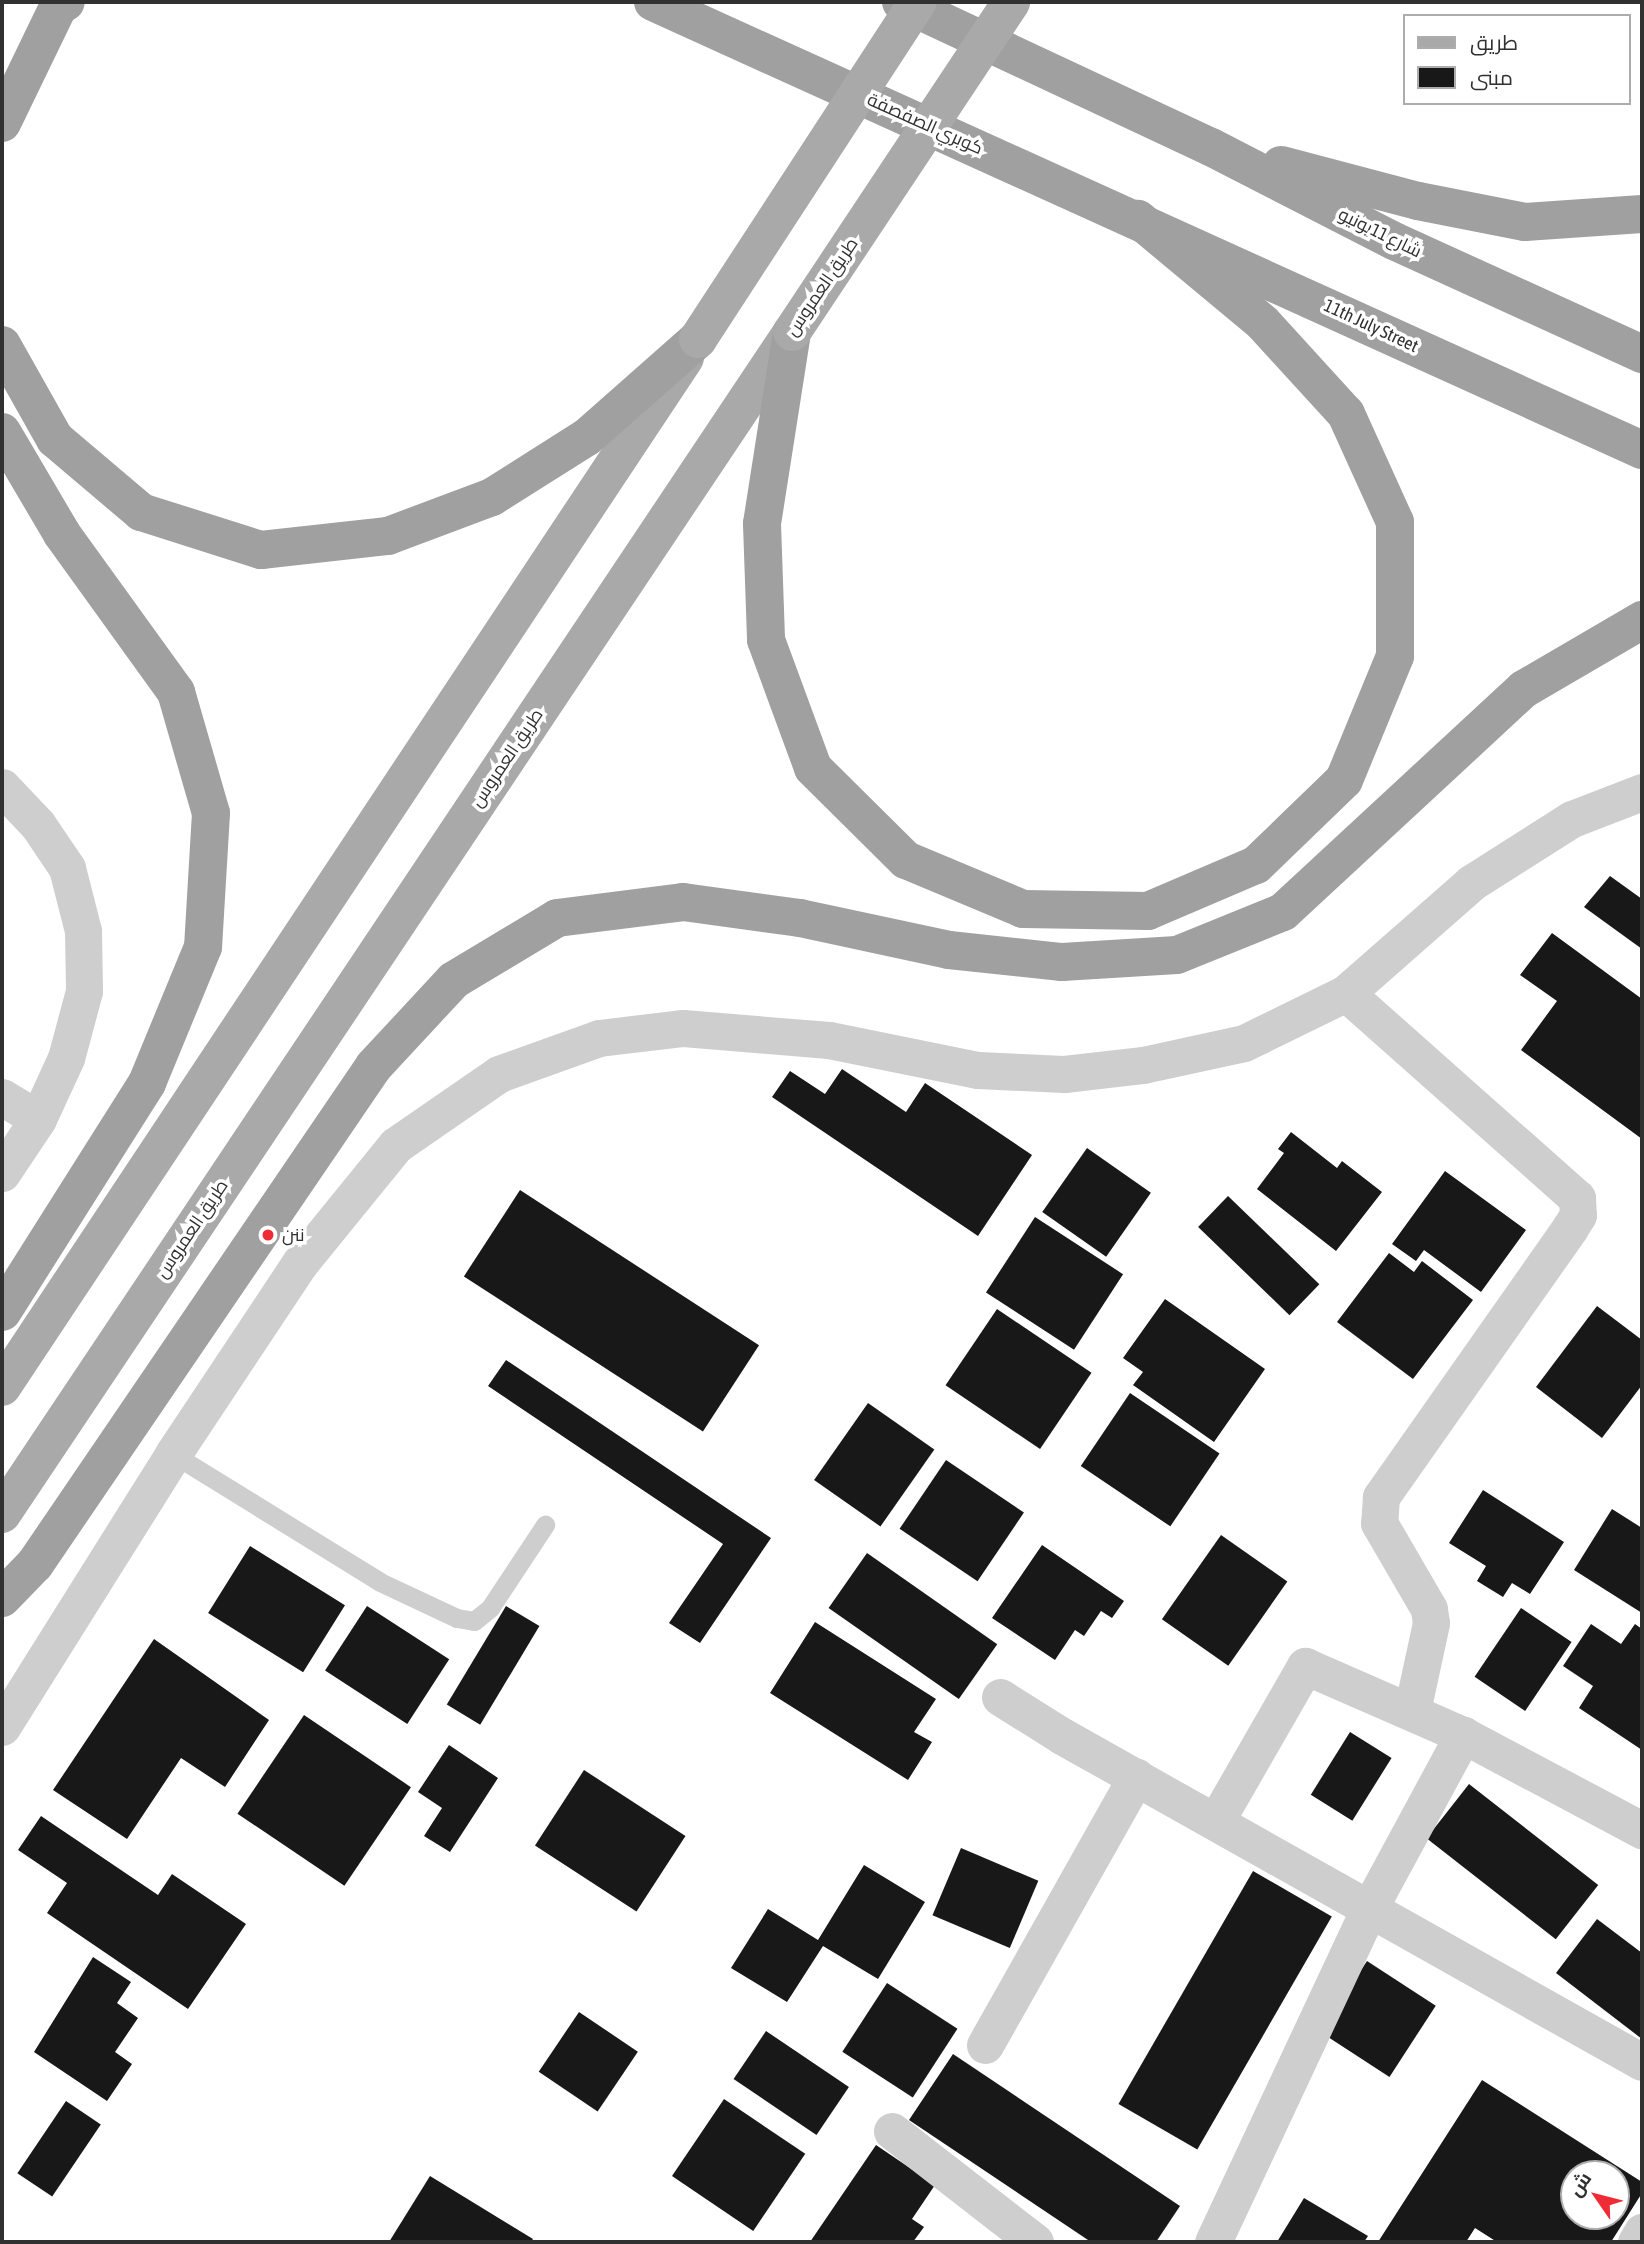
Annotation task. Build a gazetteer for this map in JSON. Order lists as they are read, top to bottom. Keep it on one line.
{"streets":{"highway":["كوبري الصفصفة","شارع 11يونيو","11th July Street"],"main road":["طريق العمروس"]},"crossings":[["كوبري الصفصفة","11th July Street"]],"places":["ننن"],"legend":["طريق","مبنى"],"north":"top left"}
